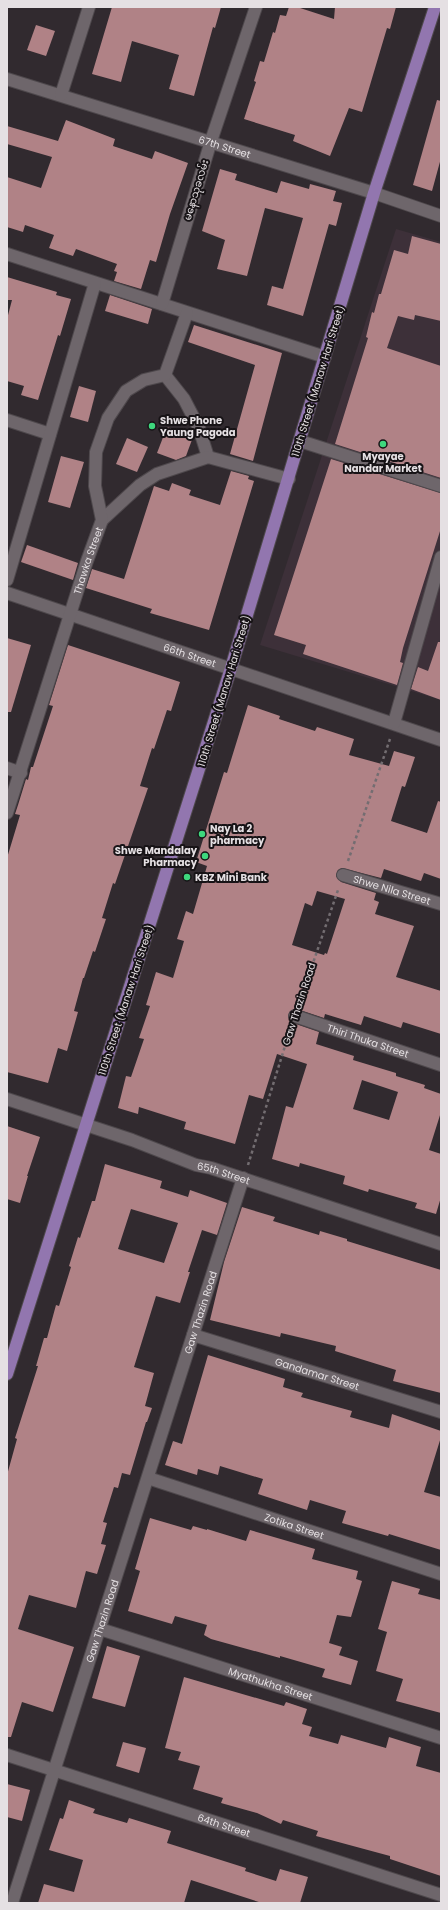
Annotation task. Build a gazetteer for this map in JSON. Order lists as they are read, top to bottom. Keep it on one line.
{"streets":{"main road":["110th Street (Manaw Hari Street)"],"street":["67th Street","မနောသုခလမ်း","Thawka Street","66th Street","Shwe Nila Street","Gaw Thazin Road","Thiri Thuka Street","65th Street","Gandamar Street","Zotika Street","Myathukha Street","64th Street"]},"crossings":[["67th Street","မနောသုခလမ်း"],["67th Street","110th Street (Manaw Hari Street)"],["110th Street (Manaw Hari Street)","66th Street"],["110th Street (Manaw Hari Street)","65th Street"],["Thawka Street","66th Street"],["66th Street","Gaw Thazin Road"],["Shwe Nila Street","Gaw Thazin Road"],["Gaw Thazin Road","Thiri Thuka Street"],["Gaw Thazin Road","65th Street"],["Gaw Thazin Road","Gandamar Street"],["Gaw Thazin Road","Zotika Street"],["Gaw Thazin Road","Myathukha Street"],["Gaw Thazin Road","64th Street"]],"places":["Shwe Phone Yaung Pagoda","Myayae Nandar Market","Nay La 2 pharmacy","Shwe Mandalay Pharmacy","KBZ Mini Bank"]}
